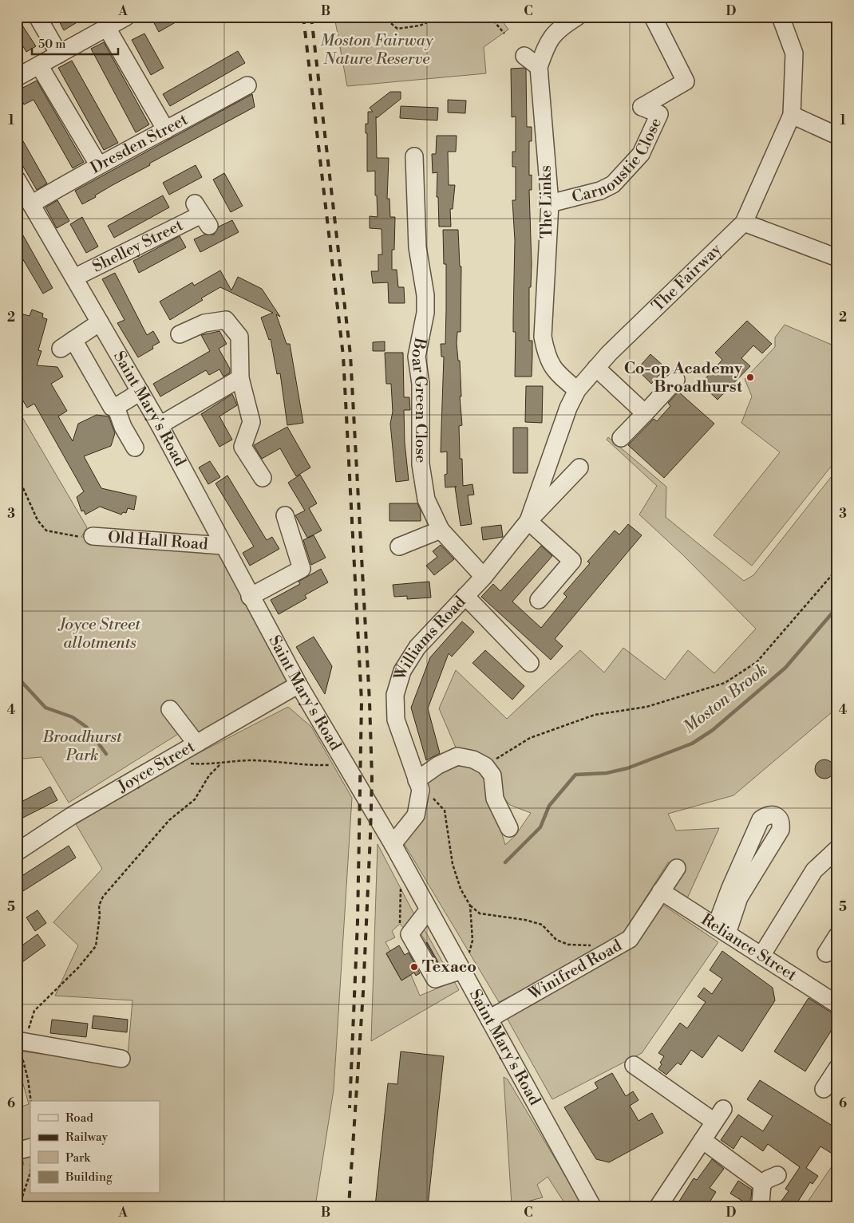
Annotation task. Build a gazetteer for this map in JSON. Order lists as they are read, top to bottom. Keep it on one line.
{"streets":{"street":["Dresden Street","Carnoustie Close","The Links","Shelley Street","The Fairway","Boar Green Close","Saint Mary's Road","Old Hall Road","Williams Road","Joyce Street","Reliance Street","Winifred Road"]},"crossings":[["Dresden Street","Saint Mary's Road"],["Carnoustie Close","The Links"],["The Links","The Fairway"],["Shelley Street","Saint Mary's Road"],["The Fairway","Williams Road"],["Boar Green Close","Williams Road"],["Saint Mary's Road","Old Hall Road"],["Saint Mary's Road","Williams Road"],["Saint Mary's Road","Joyce Street"],["Saint Mary's Road","Winifred Road"],["Reliance Street","Winifred Road"]],"water":["Moston Brook"],"parks":["Moston Fairway Nature Reserve","Joyce Street allotments","Broadhurst Park"],"places":["Co-op Academy Broadhurst","Texaco"],"legend":["Road","Railway","Park","Building"],"scale_bar":"50 m","grid":{"columns":["A","B","C","D"],"rows":["1","2","3","4","5","6"]}}
